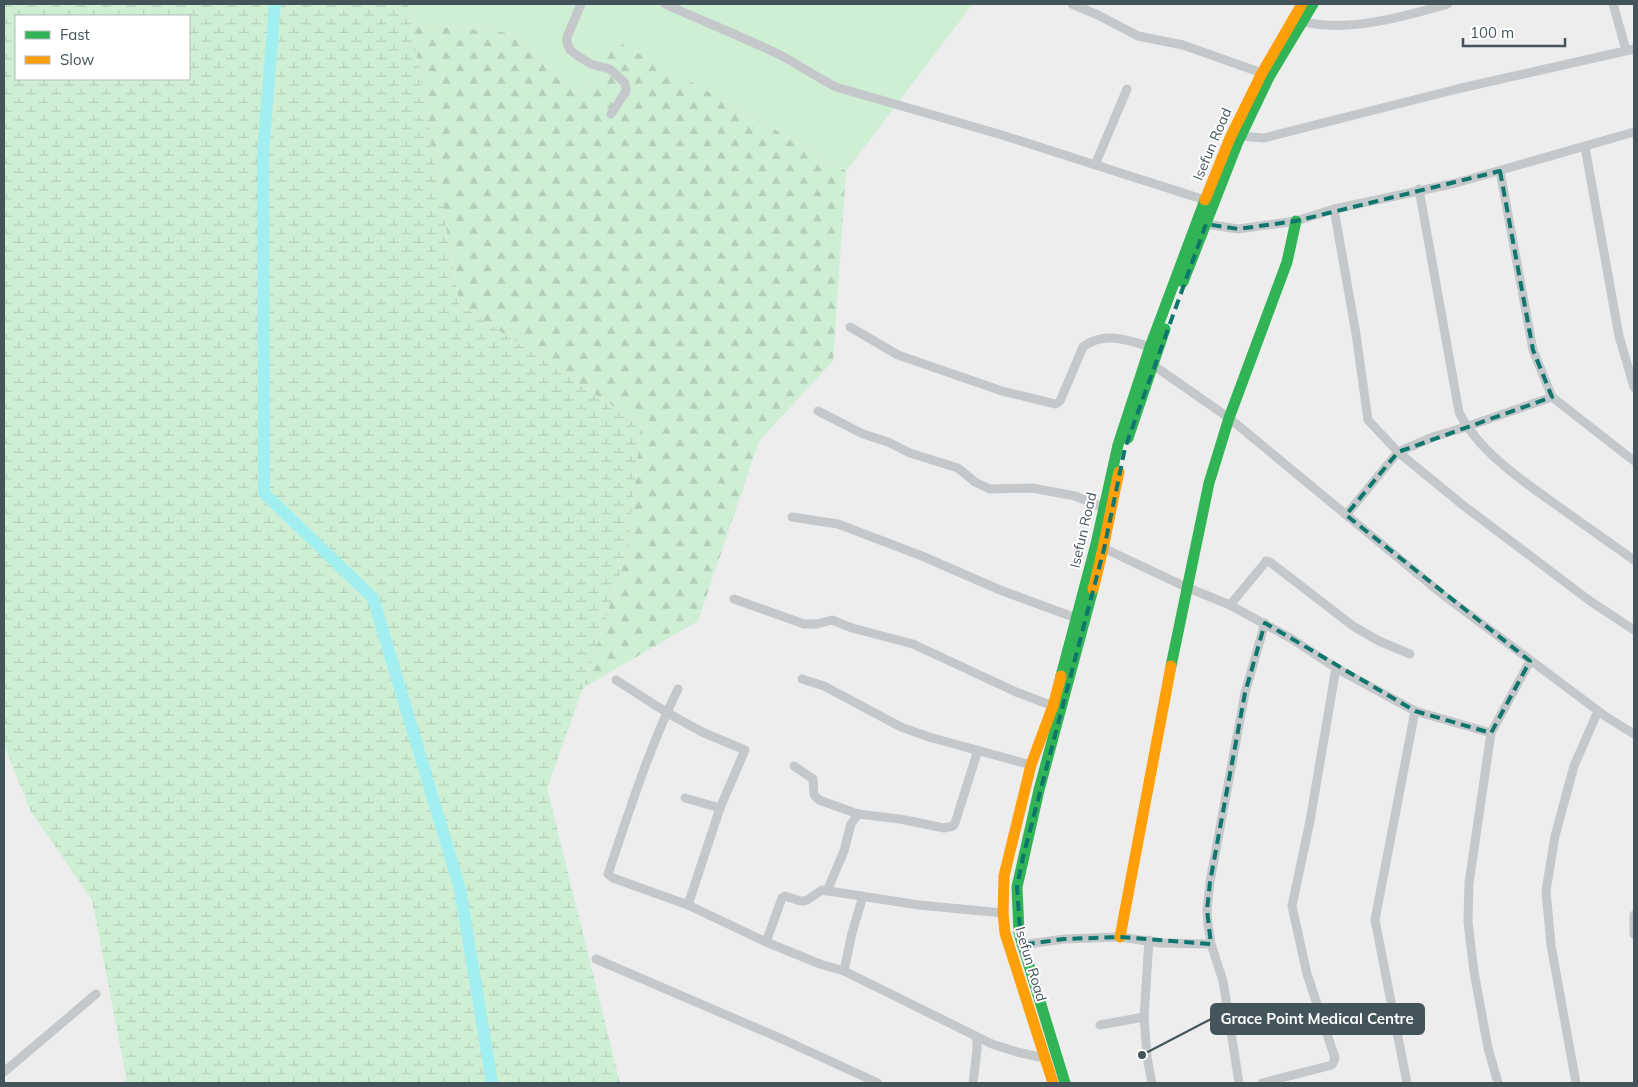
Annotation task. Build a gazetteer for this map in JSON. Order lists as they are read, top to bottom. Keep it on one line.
{"streets":{"street":["Isefun Road"]},"places":["Grace Point Medical Centre"],"legend":["Fast","Slow"],"scale_bar":"100 m"}
